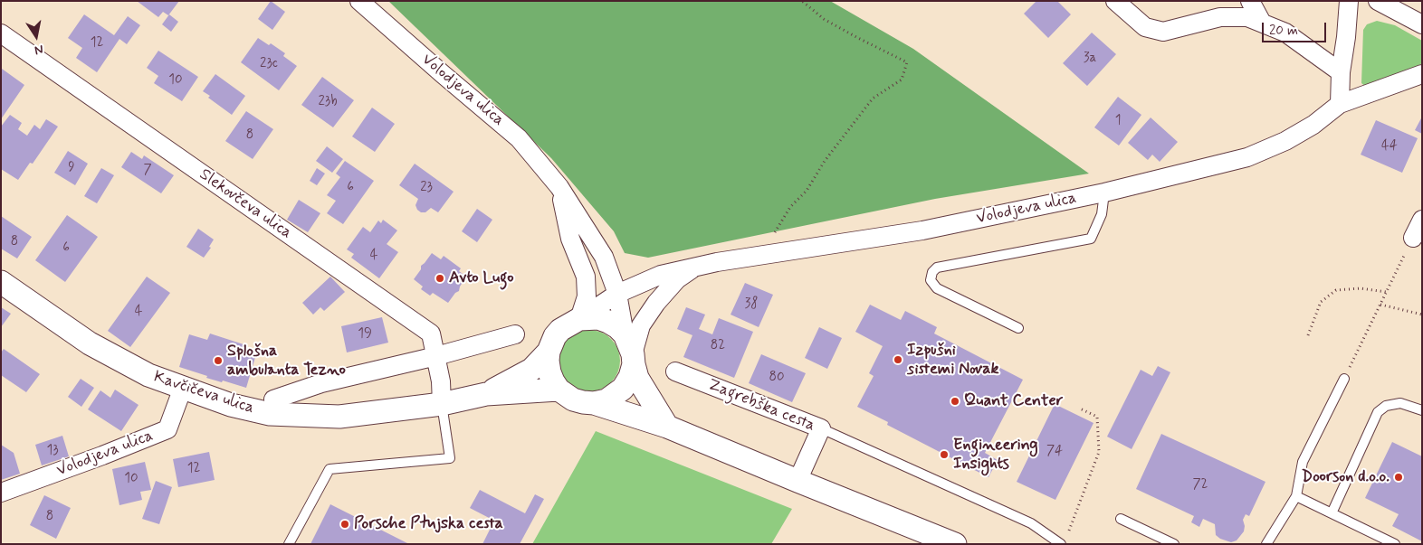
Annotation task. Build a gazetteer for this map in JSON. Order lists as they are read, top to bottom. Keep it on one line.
{"streets":{"street":["Volodjeva ulica","Slekovčeva ulica","Kavčičeva ulica","Zagrebška cesta"]},"crossings":[["Volodjeva ulica","Kavčičeva ulica"],["Slekovčeva ulica","Kavčičeva ulica"]],"places":["Avto Lugo","Izpušni sistemi Novak","Splošna ambulanta Tezno","Quant Center","Engineering Insights","Doorson d.o.o.","Porsche Ptujska cesta"],"house_numbers":["12","3a","23c","10","23b","1","8","44","9","7","6","23","8","6","4","38","4","19","82","80","13","74","12","10","72","8"],"scale_bar":"20 m","north":"bottom"}
